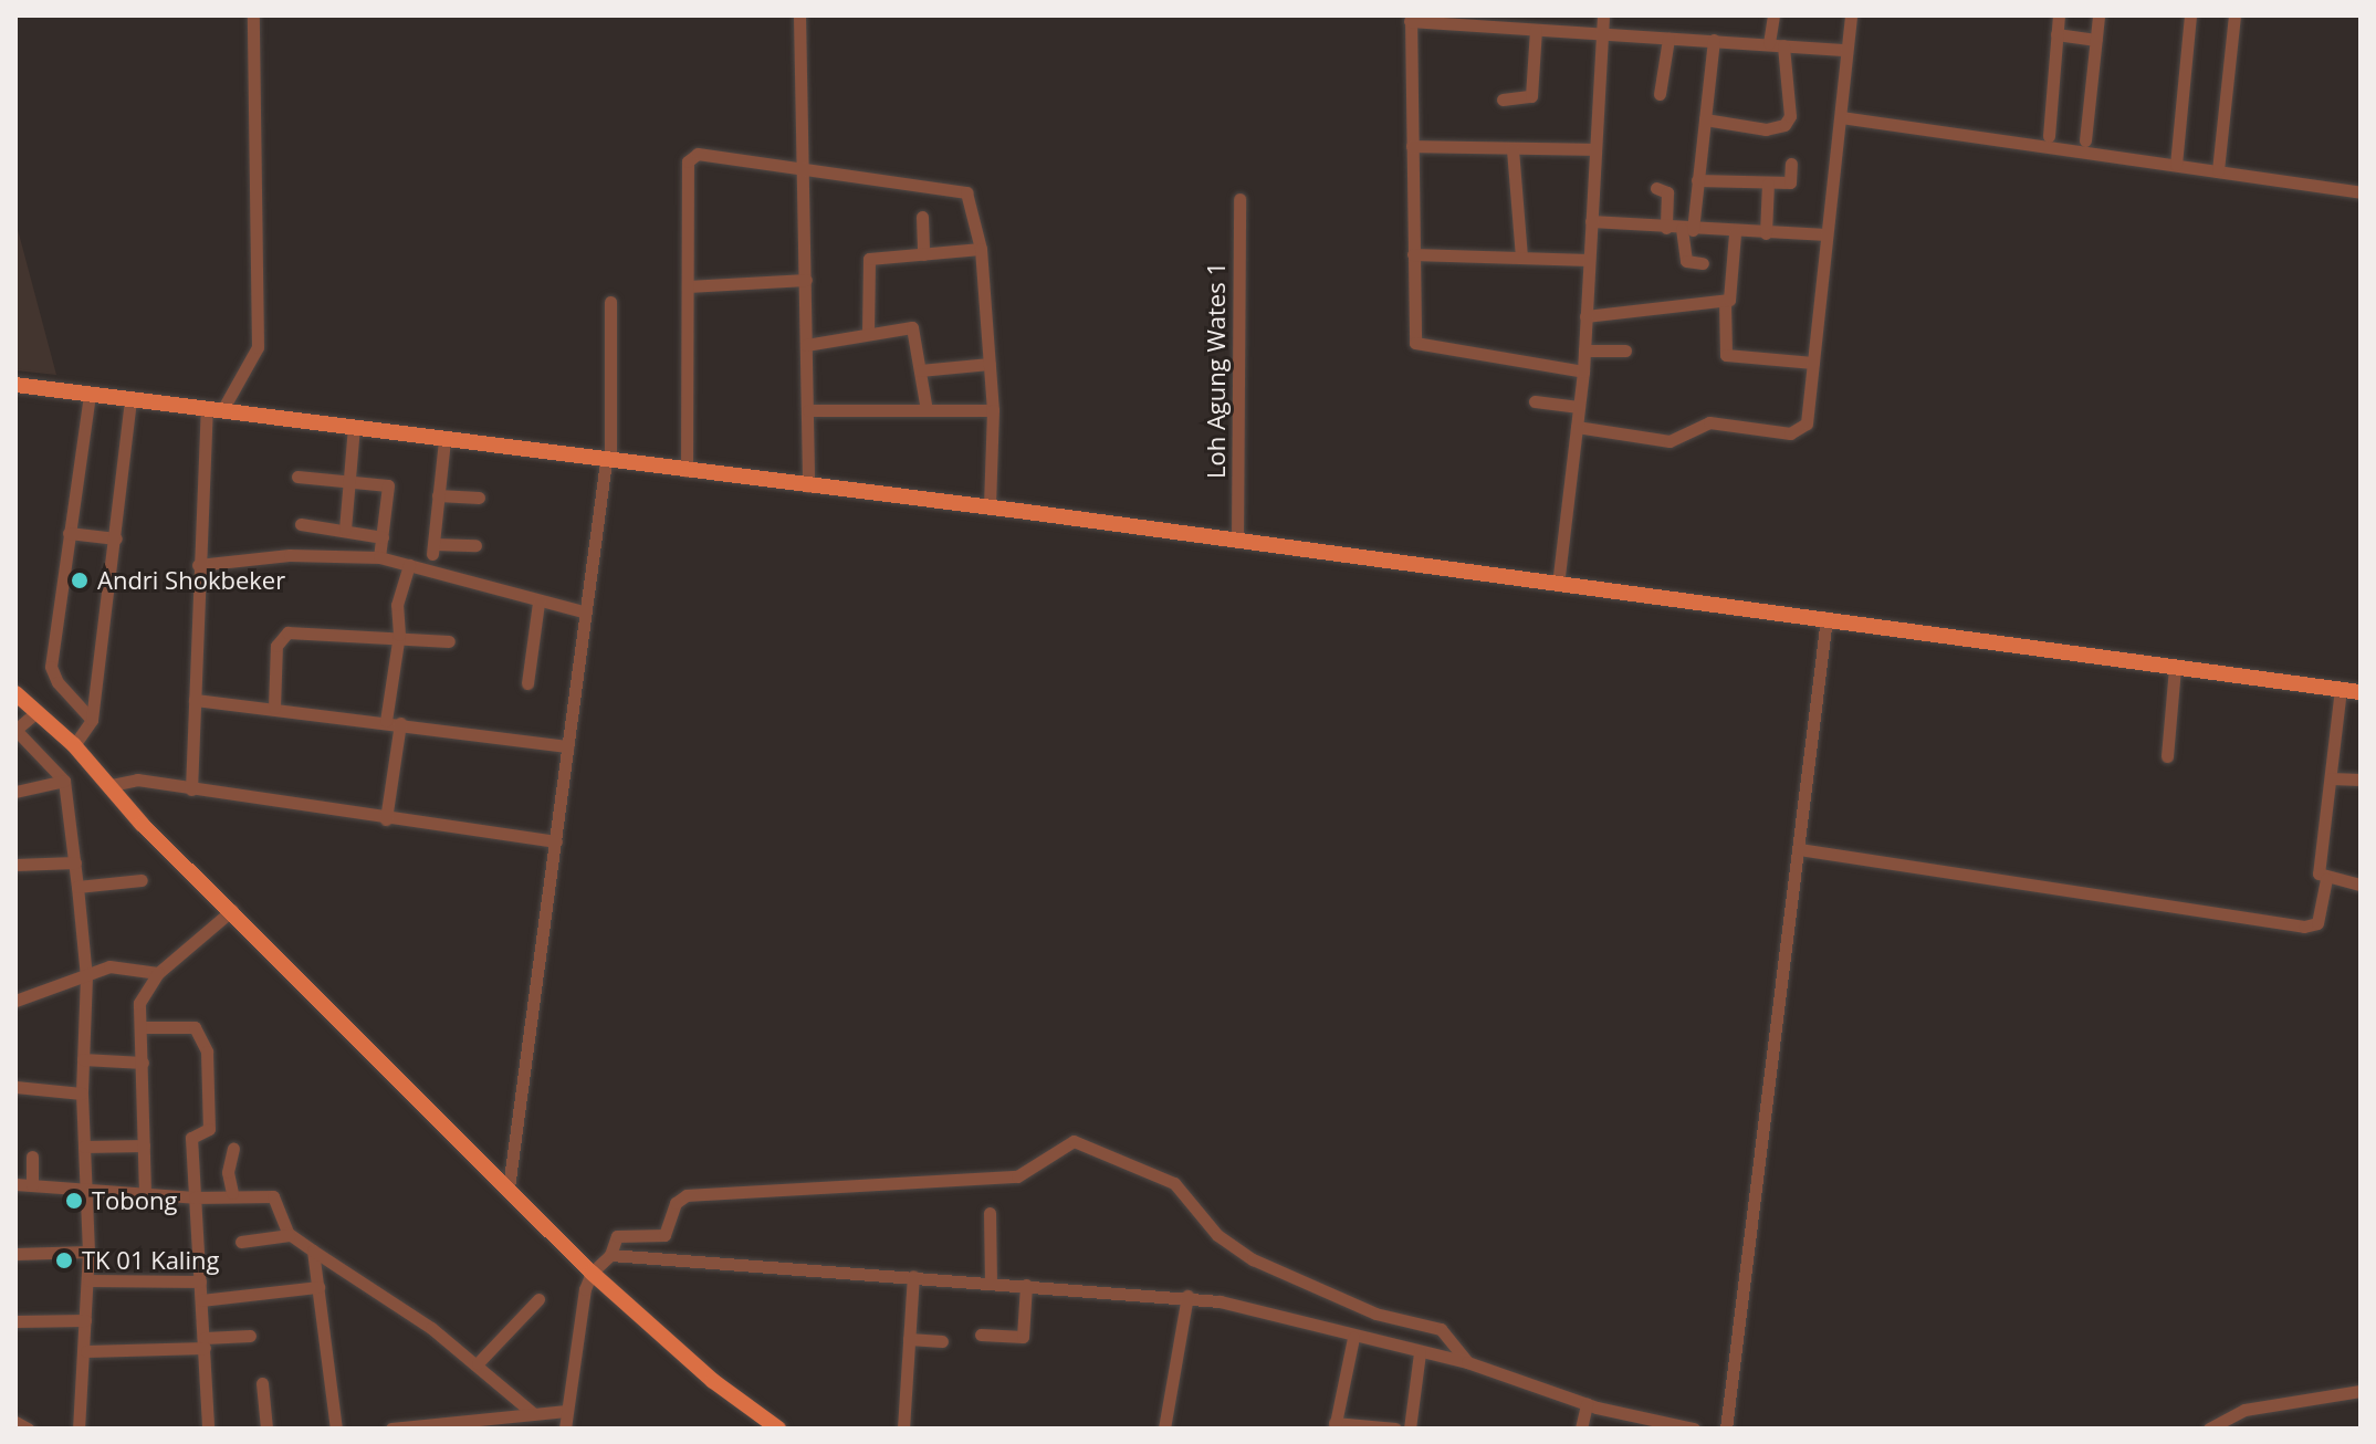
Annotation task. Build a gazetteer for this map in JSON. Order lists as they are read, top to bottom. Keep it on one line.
{"streets":{"street":["Loh Agung Wates 1"]},"places":["Andri Shokbeker","Tobong","TK 01 Kaling"]}
